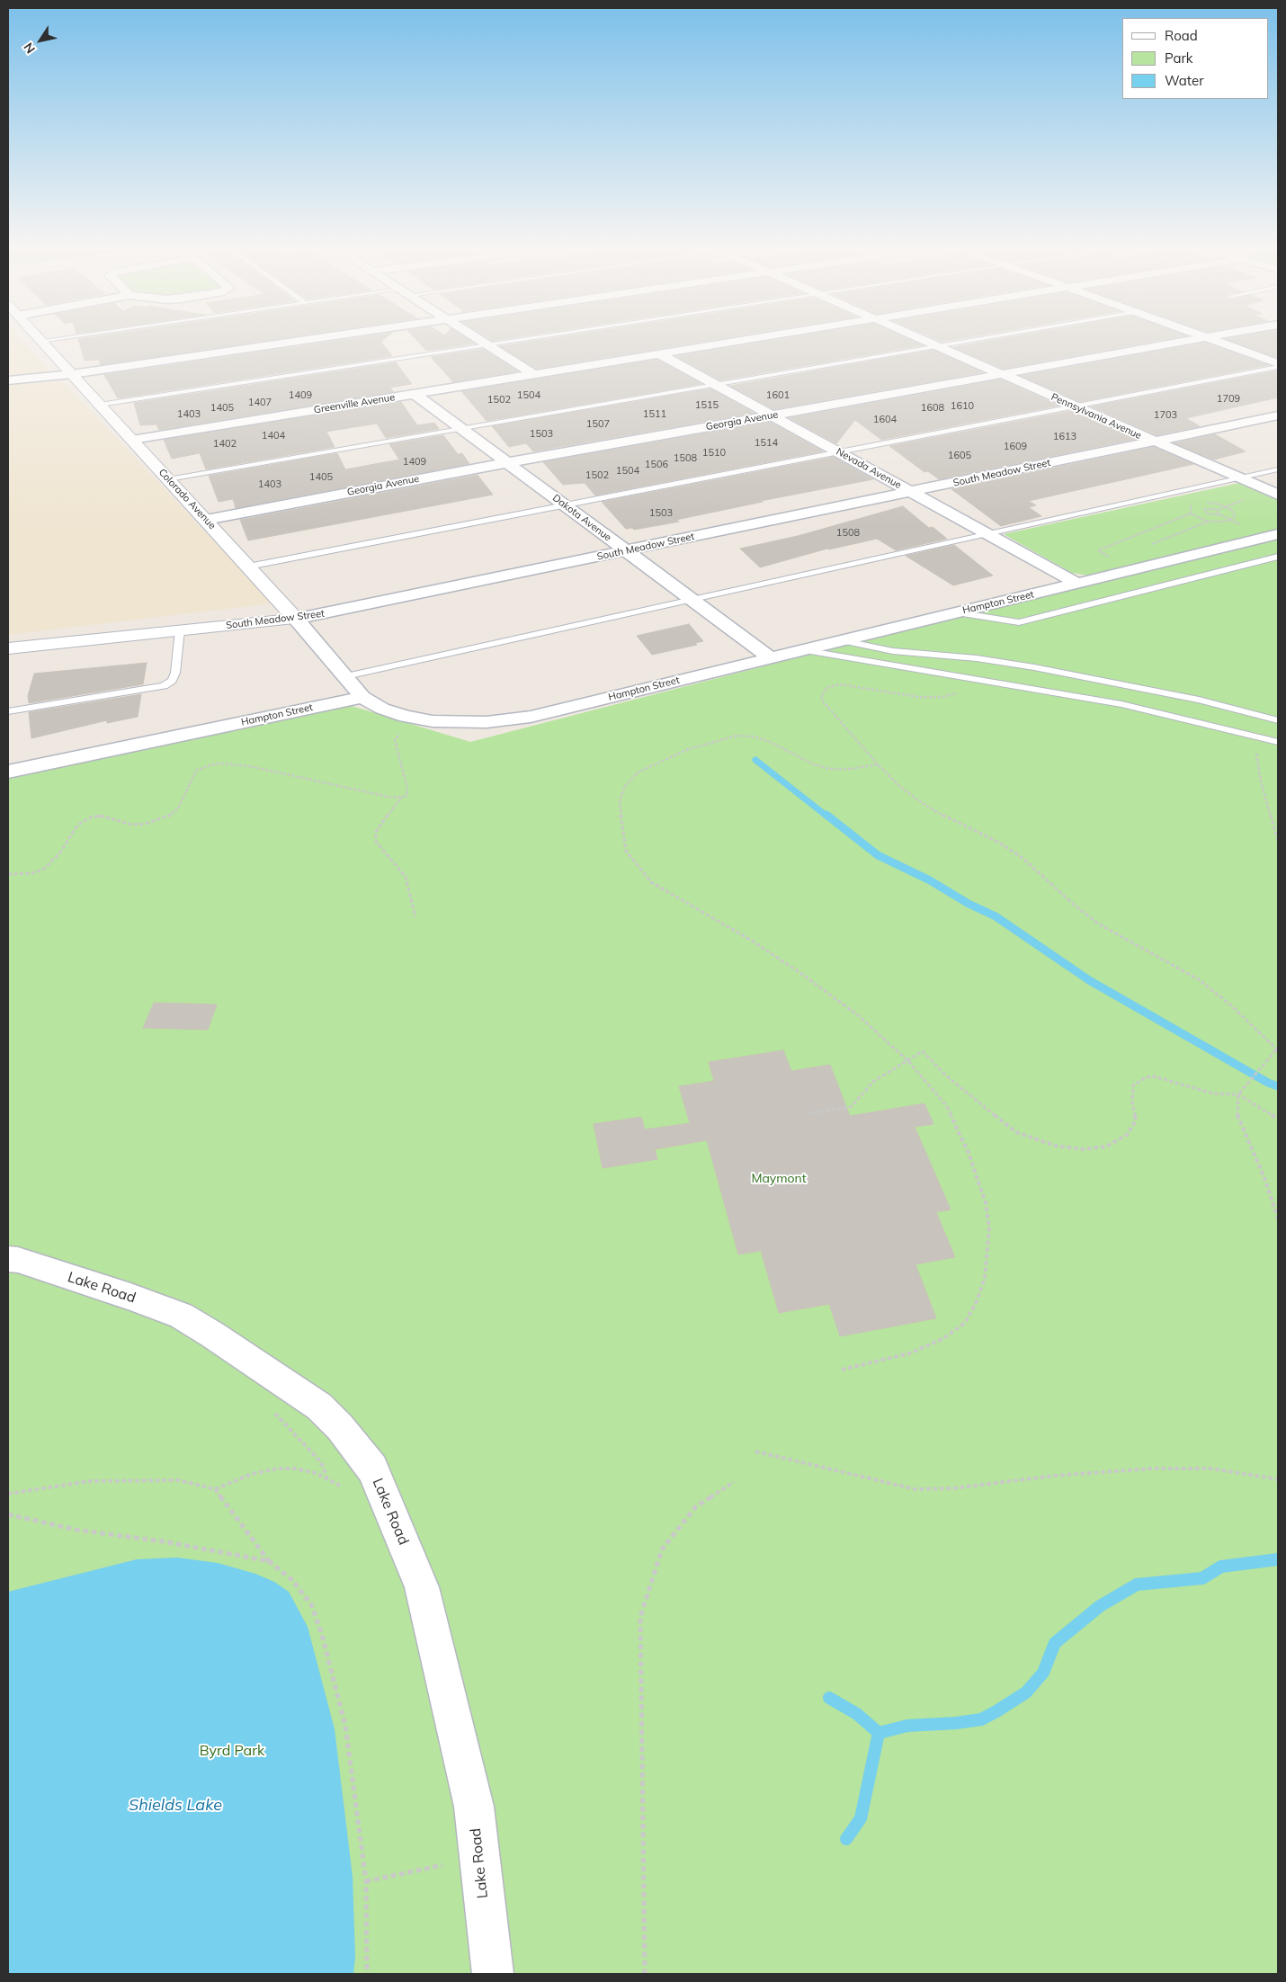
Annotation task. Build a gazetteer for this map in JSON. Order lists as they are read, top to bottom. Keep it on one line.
{"streets":{"street":["Greenville Avenue","Pennsylvania Avenue","Georgia Avenue","Nevada Avenue","South Meadow Street","Colorado Avenue","Dakota Avenue","Hampton Street","Lake Road"]},"crossings":[["Greenville Avenue","Nevada Avenue"],["Greenville Avenue","Colorado Avenue"],["Greenville Avenue","Dakota Avenue"],["Pennsylvania Avenue","Georgia Avenue"],["Pennsylvania Avenue","South Meadow Street"],["Georgia Avenue","Nevada Avenue"],["Georgia Avenue","Colorado Avenue"],["Georgia Avenue","Dakota Avenue"],["Nevada Avenue","South Meadow Street"],["Nevada Avenue","Hampton Street"],["South Meadow Street","Colorado Avenue"],["South Meadow Street","Dakota Avenue"],["Colorado Avenue","Hampton Street"],["Dakota Avenue","Hampton Street"]],"water":["Shields Lake"],"parks":["Maymont","Byrd Park"],"house_numbers":["1409","1504","1601","1709","1502","1407","1515","1610","1405","1608","1403","1511","1703","1604","1507","1503","1404","1613","1514","1402","1609","1510","1605","1508","1409","1506","1504","1502","1405","1403","1503","1508"],"legend":["Road","Park","Water"],"north":"bottom left"}
